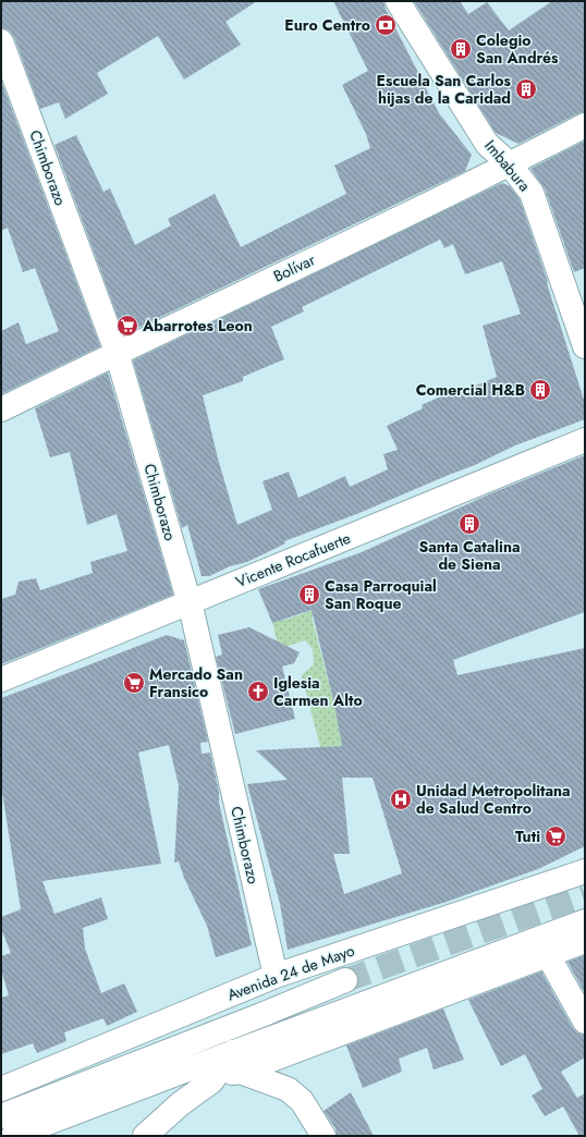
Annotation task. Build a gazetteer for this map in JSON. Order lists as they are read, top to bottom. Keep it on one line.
{"streets":{"street":["Imbabura","Chimborazo","Bolívar","Vicente Rocafuerte","Avenida 24 de Mayo"]},"crossings":[["Imbabura","Bolívar"],["Chimborazo","Bolívar"],["Chimborazo","Vicente Rocafuerte"],["Chimborazo","Avenida 24 de Mayo"]],"places":{"bank":["Euro Centro"],"building":["Colegio San Andrés","Escuela San Carlos hijas de la Caridad","Comercial H&B","Santa Catalina de Siena","Casa Parroquial San Roque"],"supermarket":["Abarrotes Leon","Mercado San Fransico","Tuti"],"church":["Iglesia Carmen Alto"],"hospital":["Unidad Metropolitana de Salud Centro"]}}
